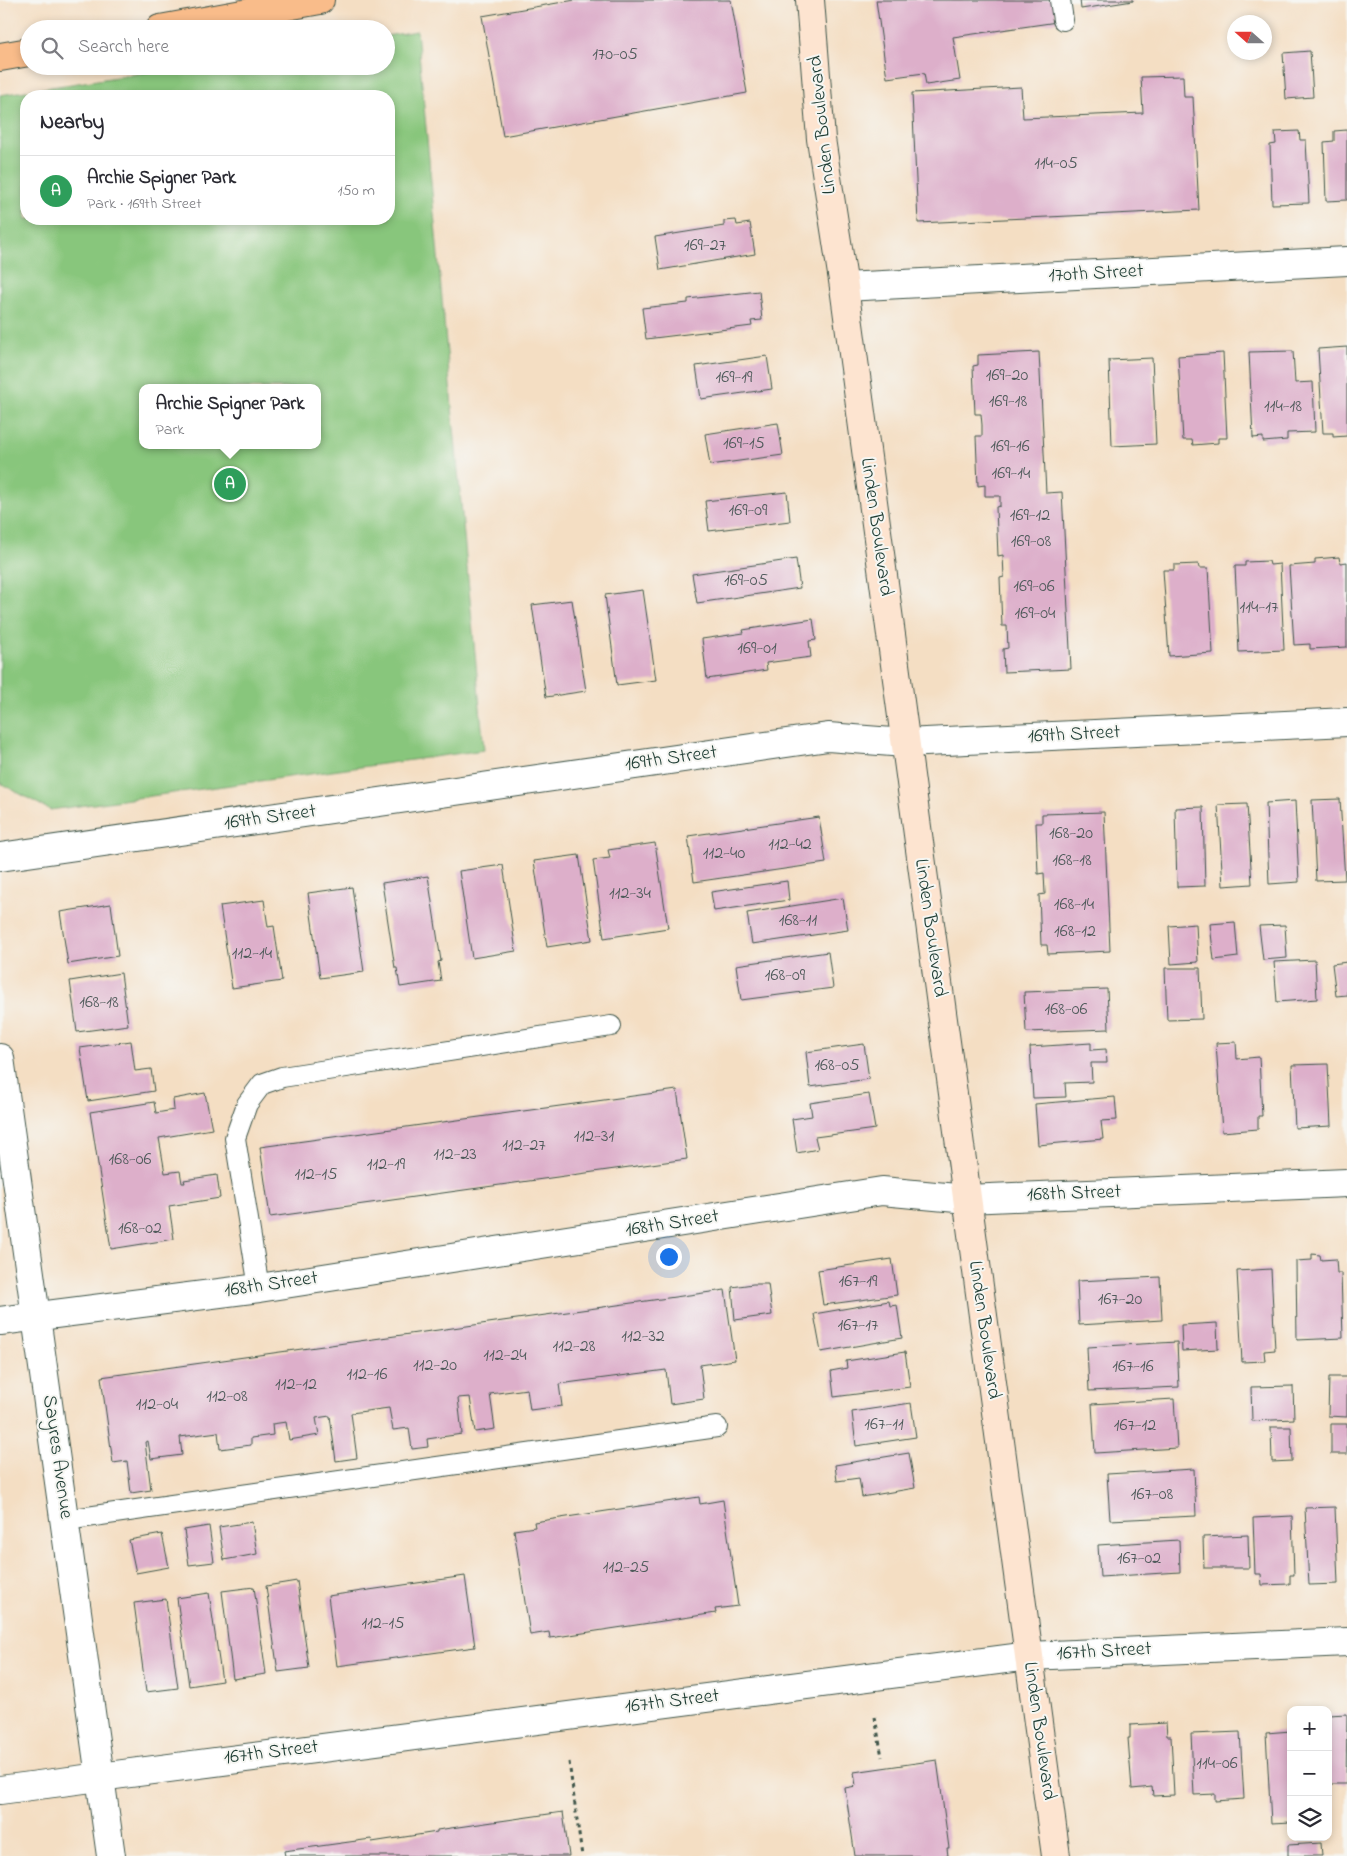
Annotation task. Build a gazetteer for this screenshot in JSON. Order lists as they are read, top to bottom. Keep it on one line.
{"streets":{"main road":["Linden Boulevard"],"street":["170th Street","169th Street","168th Street","Sayres Avenue","167th Street"]},"crossings":[["Linden Boulevard","170th Street"],["Linden Boulevard","169th Street"],["Linden Boulevard","168th Street"],["Linden Boulevard","167th Street"],["168th Street","Sayres Avenue"],["Sayres Avenue","167th Street"]],"house_numbers":["170-05","114-05","169-27","169-20","169-19","169-18","114-18","169-15","169-16","169-14","169-09","169-12","169-08","169-05","169-06","114-17","169-04","169-01","168-20","112-42","112-40","168-18","112-34","168-14","168-11","168-12","112-14","168-09","168-18","168-06","168-05","112-31","112-27","112-23","168-06","112-19","112-15","168-02","167-19","167-20","167-17","112-32","112-28","112-24","112-20","167-16","112-16","112-12","112-08","112-04","167-11","167-12","167-08","167-02","112-25","112-15","114-06"],"north":"left","page":{"search":"Search here","heading":"Nearby","list":[{"mark":"A","name":"Archie Spigner Park","note":"Park · 169th Street","value":"150 m"}],"popup":["Archie Spigner Park","Park"],"pins":"A","map_buttons":["+","−"]}}
